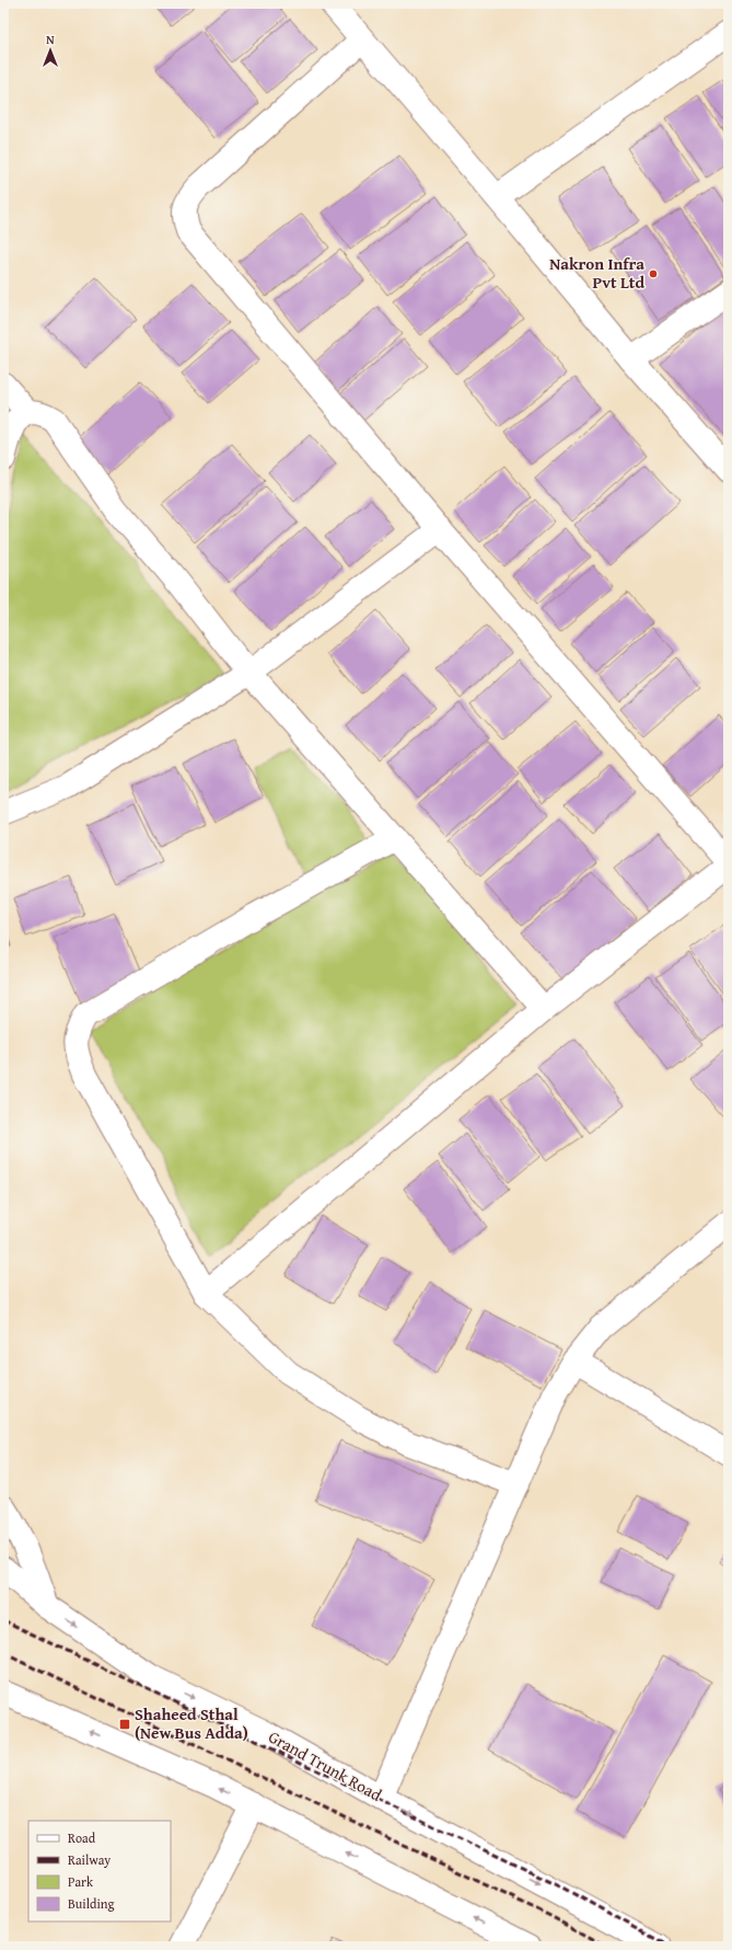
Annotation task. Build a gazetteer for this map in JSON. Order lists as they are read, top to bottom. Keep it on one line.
{"streets":{"main road":["Grand Trunk Road"]},"places":{"other":["Nakron Infra Pvt Ltd"],"transit":["Shaheed Sthal (New Bus Adda)"]},"legend":["Road","Railway","Park","Building"],"north":"top"}
